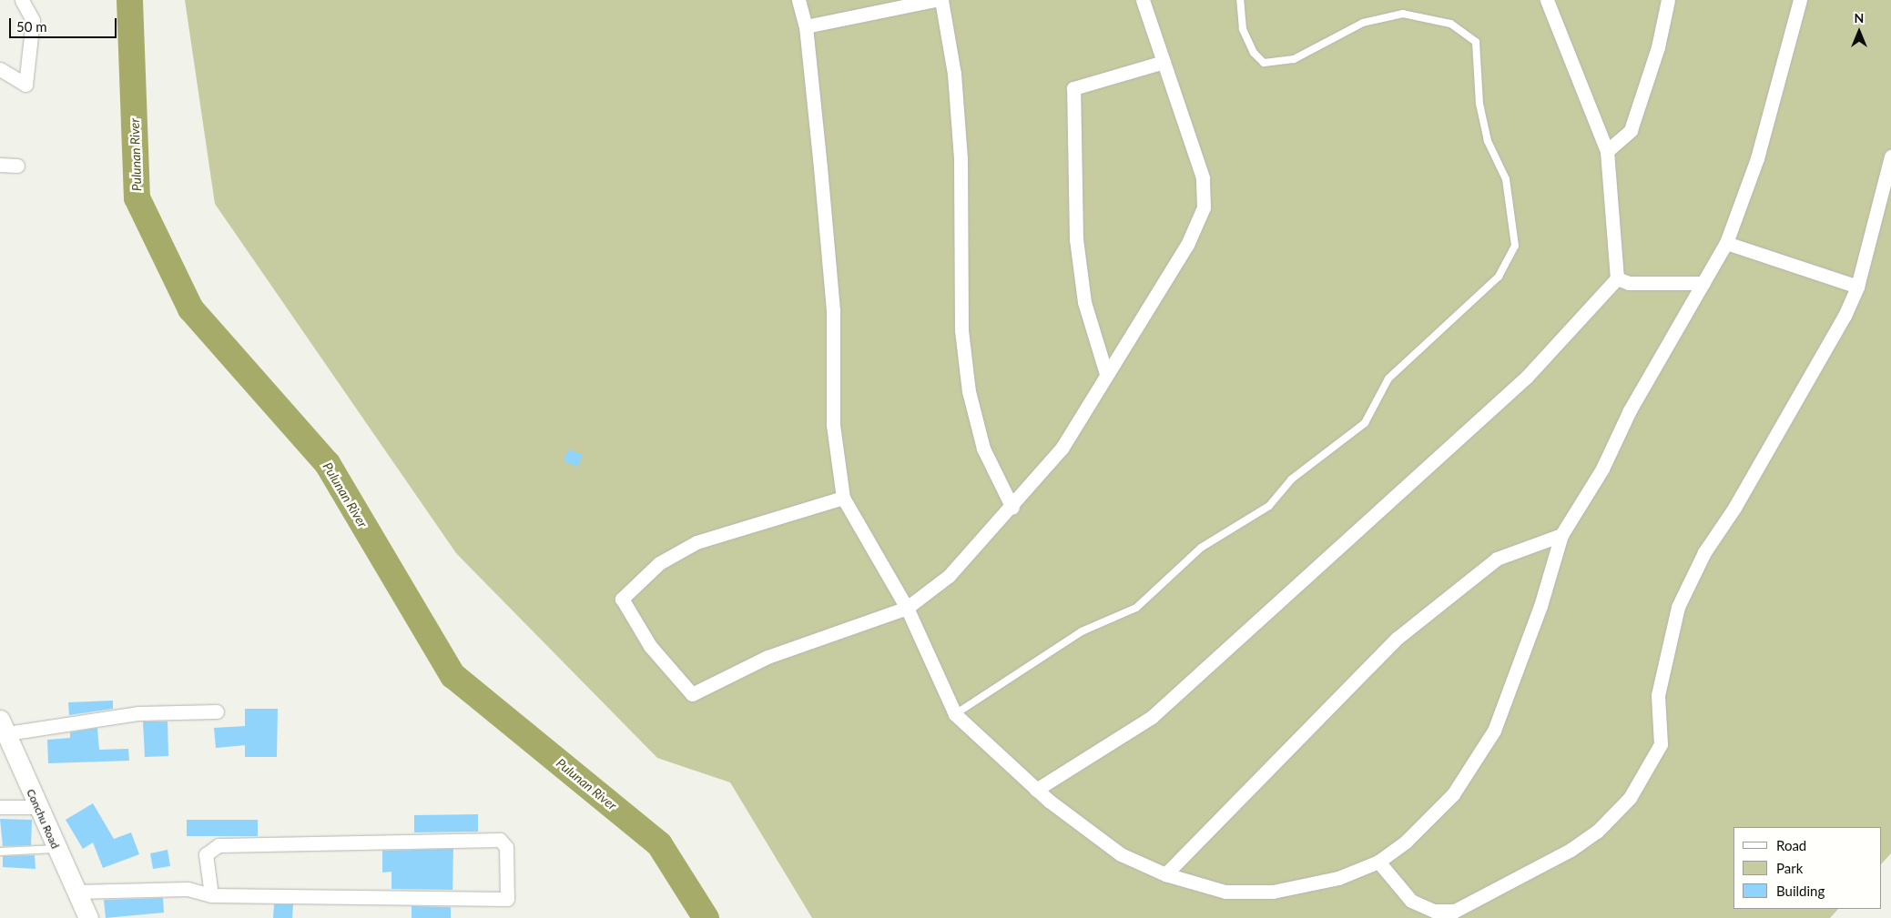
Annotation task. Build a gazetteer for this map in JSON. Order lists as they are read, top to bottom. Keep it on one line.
{"streets":{"main road":["Conchu Road"]},"water":["Pulunan River"],"legend":["Road","Park","Building"],"scale_bar":"50 m","north":"top"}
